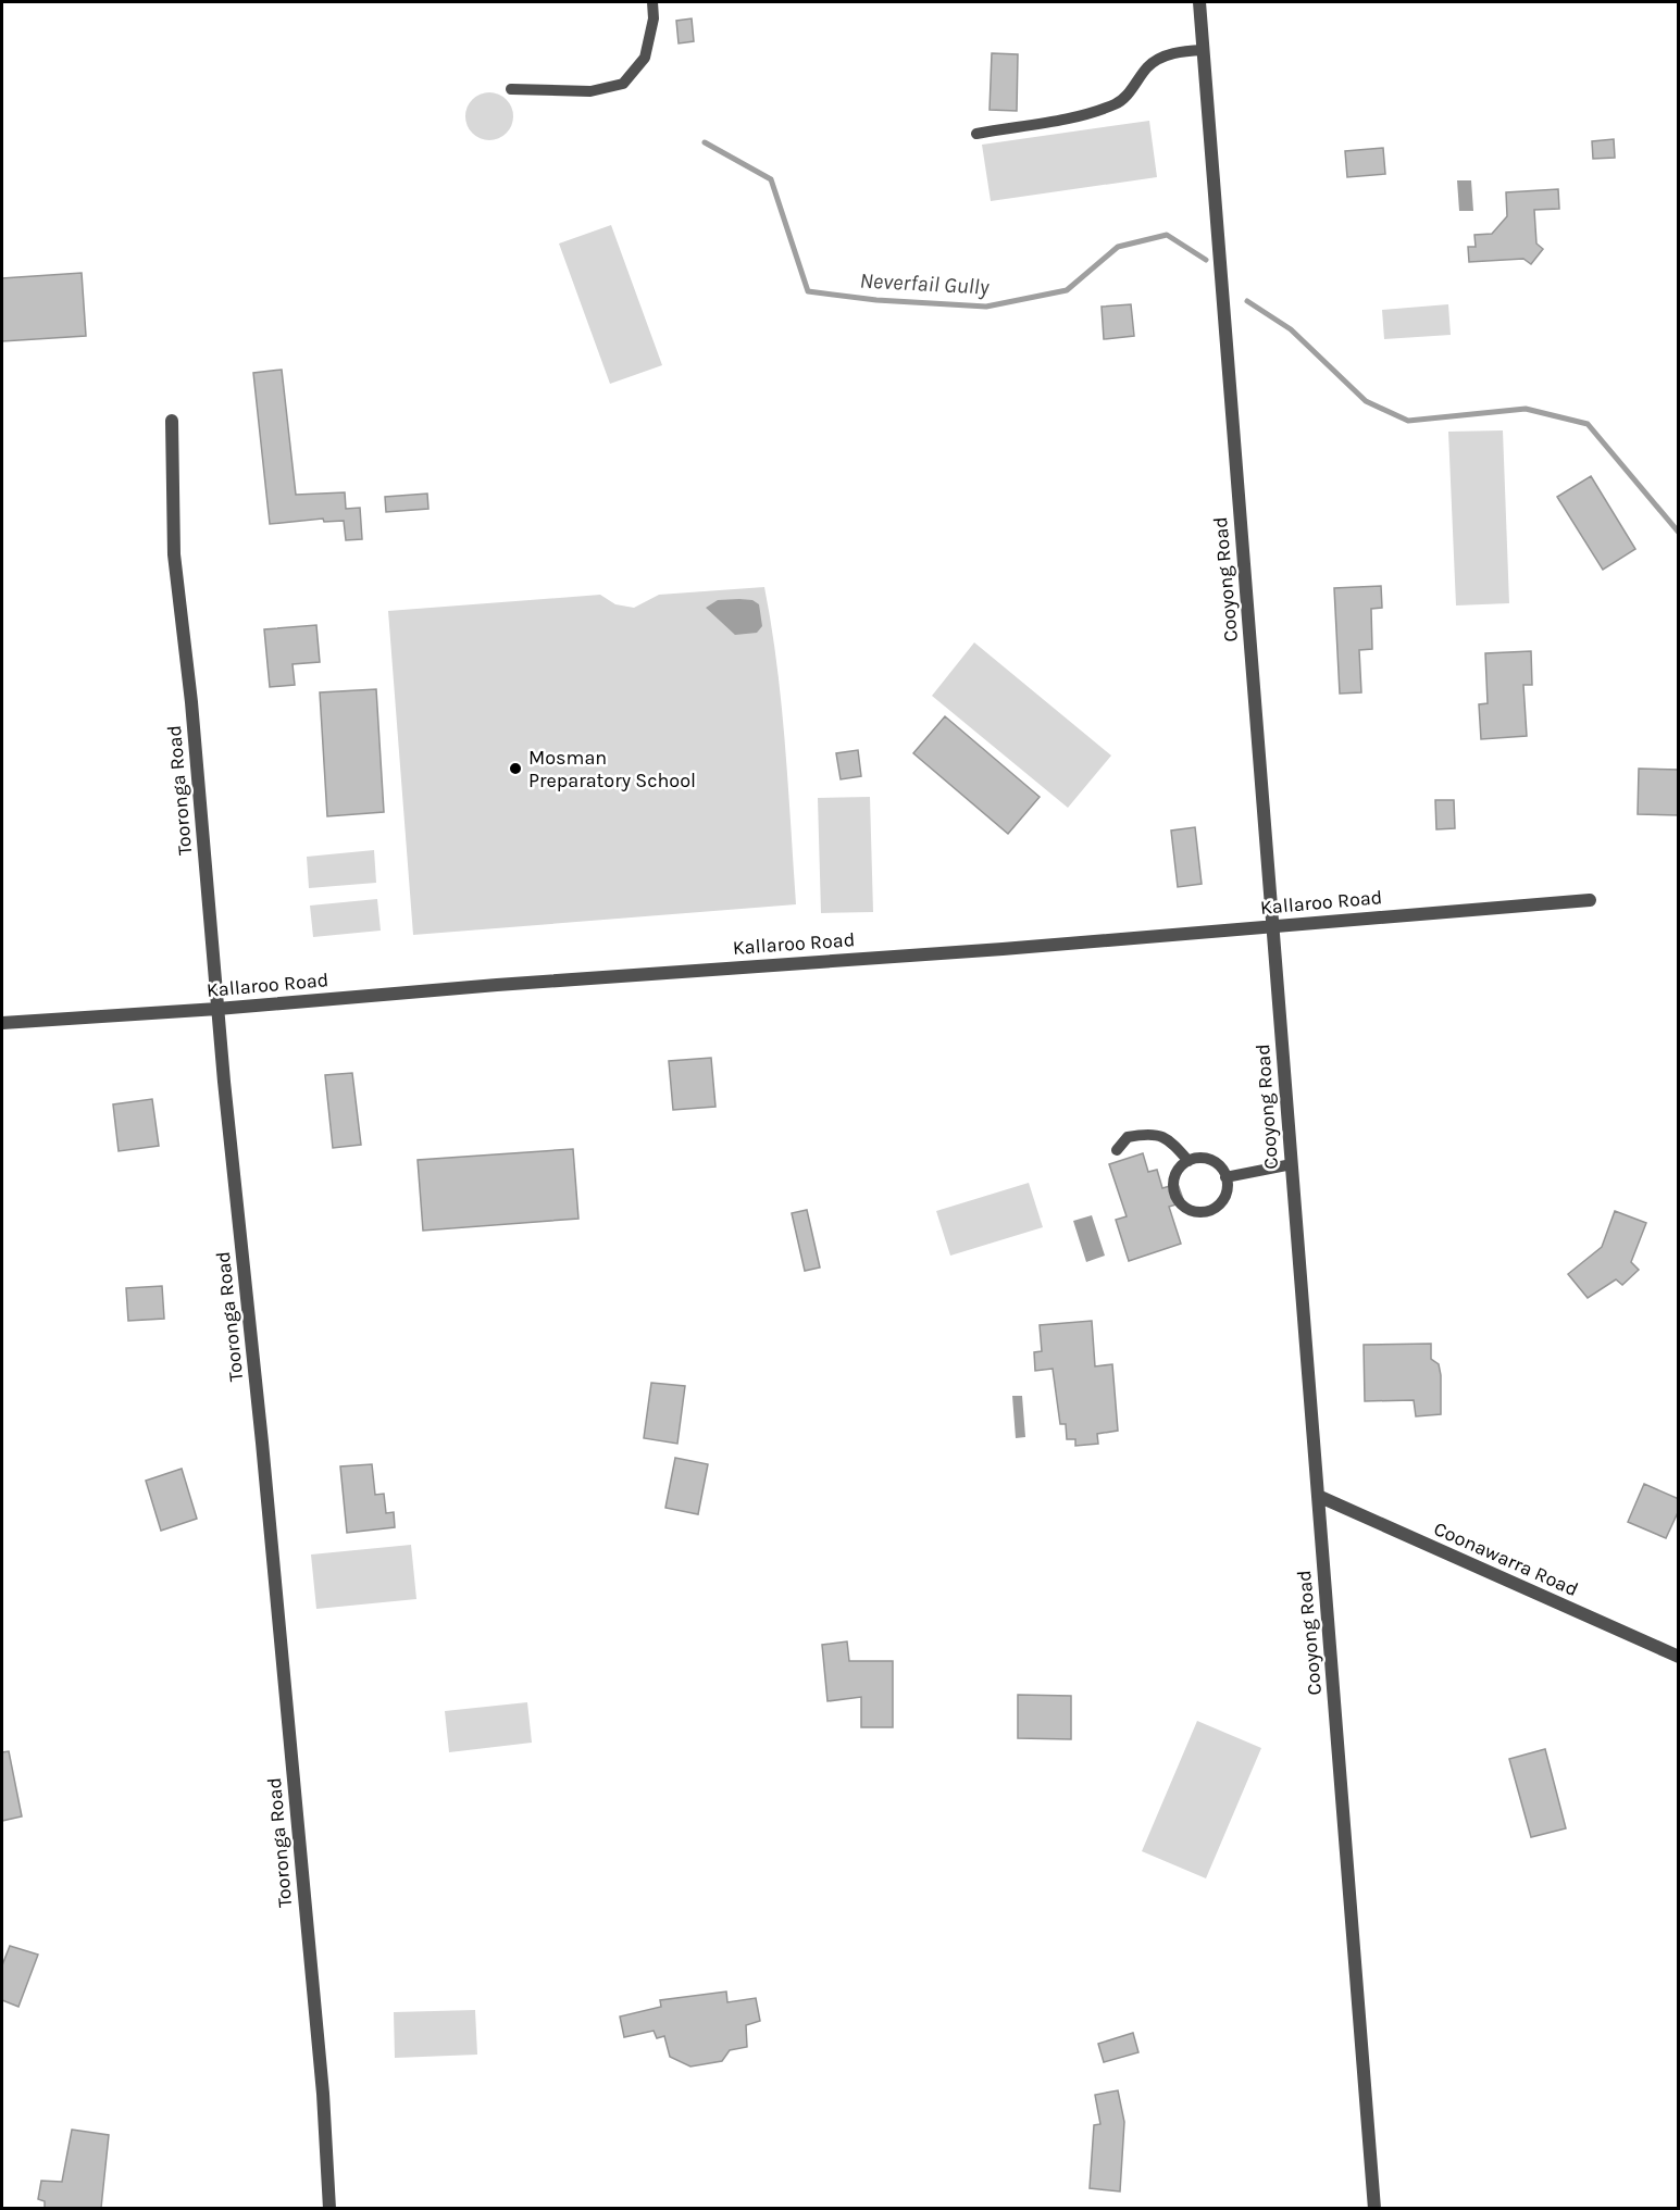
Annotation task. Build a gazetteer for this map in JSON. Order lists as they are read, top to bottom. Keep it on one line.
{"streets":{"street":["Cooyong Road","Tooronga Road","Kallaroo Road","Coonawarra Road"]},"crossings":[["Cooyong Road","Kallaroo Road"],["Cooyong Road","Coonawarra Road"],["Tooronga Road","Kallaroo Road"]],"water":["Neverfail Gully"],"places":["Mosman Preparatory School"]}
